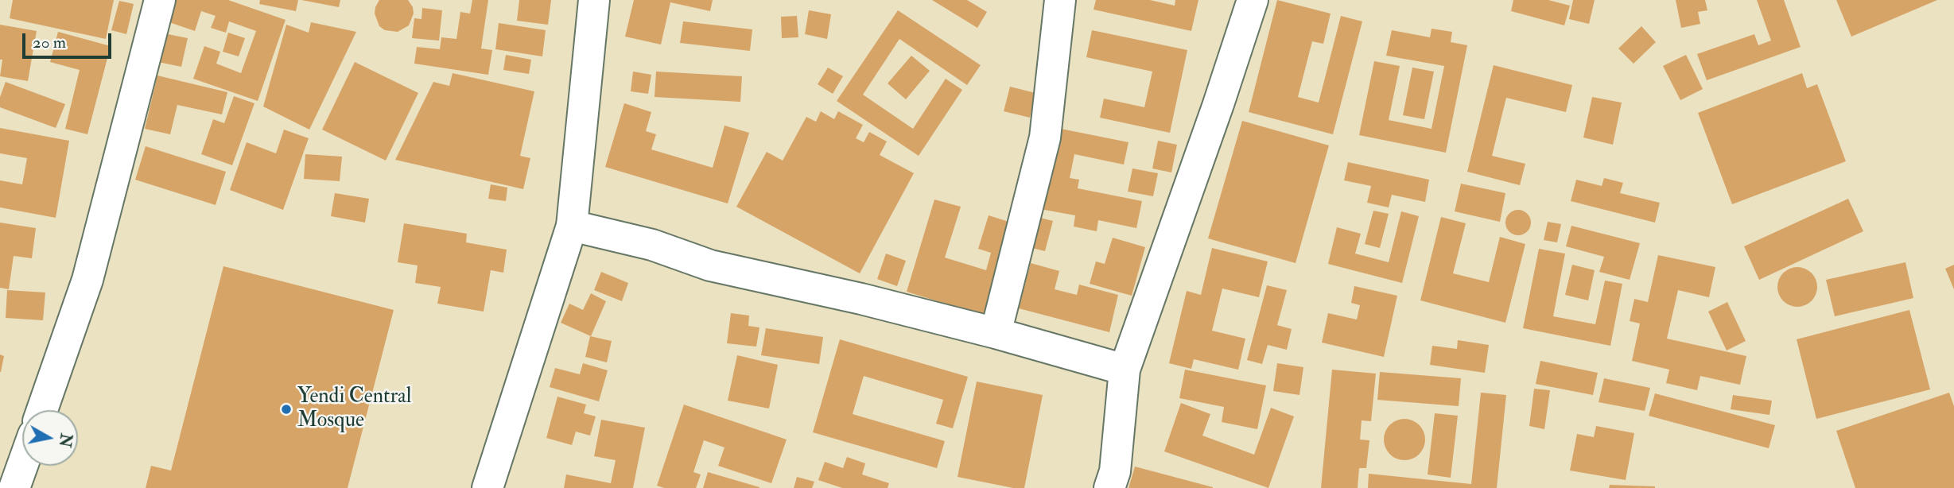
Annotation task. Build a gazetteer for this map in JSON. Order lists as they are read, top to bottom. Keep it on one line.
{"places":["Yendi Central Mosque"],"scale_bar":"20 m","north":"right"}
